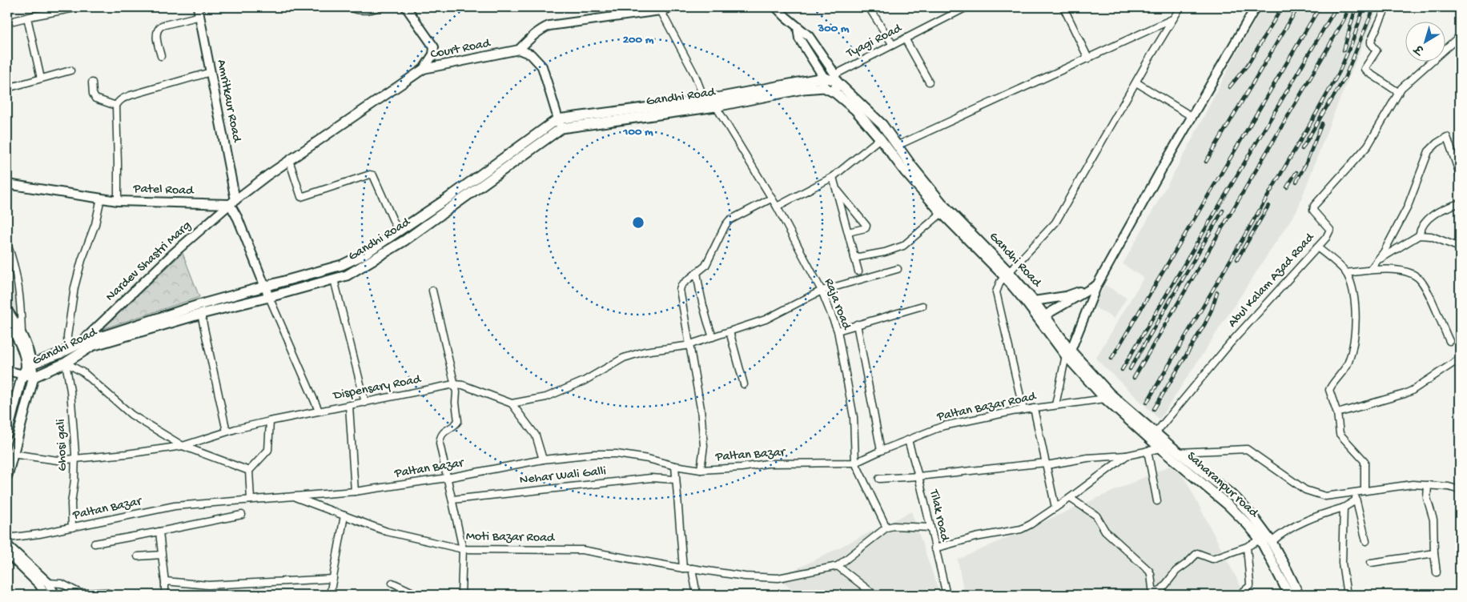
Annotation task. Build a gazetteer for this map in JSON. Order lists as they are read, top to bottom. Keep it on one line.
{"streets":{"main road":["Gandhi Road","Saharanpur road"],"street":["Tyagi Road","Court Road","Amritkaur Road","Patel Road","Nardev Shastri Marg","Abul Kalam Azad Road","Raja road","Dispensary Road","Paltan Bazar Road","Ghosi gali","Paltan Bazar","Nehar Wali Galli","Tilak road","Moti Bazar Road"]},"crossings":[["Tyagi Road","Gandhi Road"],["Court Road","Amritkaur Road"],["Court Road","Patel Road"],["Court Road","Nardev Shastri Marg"],["Gandhi Road","Nardev Shastri Marg"],["Gandhi Road","Abul Kalam Azad Road"],["Gandhi Road","Raja road"],["Gandhi Road","Dispensary Road"],["Gandhi Road","Paltan Bazar Road"],["Gandhi Road","Ghosi gali"],["Gandhi Road","Saharanpur road"],["Amritkaur Road","Patel Road"],["Amritkaur Road","Nardev Shastri Marg"],["Patel Road","Nardev Shastri Marg"],["Raja road","Paltan Bazar Road"],["Raja road","Paltan Bazar"],["Dispensary Road","Ghosi gali"],["Paltan Bazar Road","Paltan Bazar"],["Paltan Bazar Road","Tilak road"],["Ghosi gali","Paltan Bazar"],["Paltan Bazar","Moti Bazar Road"]],"north":"bottom left","rings":["300 m","200 m","100 m"]}
